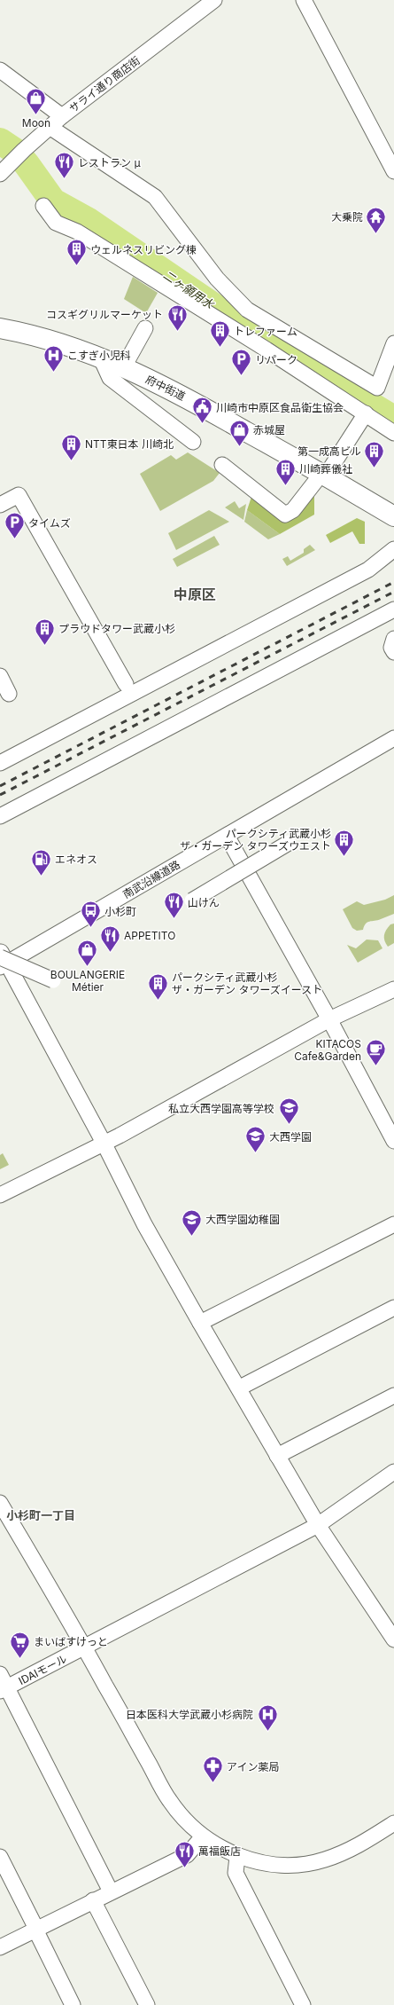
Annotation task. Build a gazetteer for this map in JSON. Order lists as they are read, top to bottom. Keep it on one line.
{"streets":{"highway":["府中街道"],"street":["サライ通り商店街","南武沿線道路","IDAIモール"]},"districts":["中原区","小杉町一丁目"],"water":["二ヶ領用水"],"places":{"shop":["Moon","赤城屋","BOULANGERIE Métier"],"restaurant":["レストラン μ","コスギグリルマーケット","山けん","APPETITO","萬福飯店"],"temple":["大乗院"],"building":["ウェルネスリビング棟","トレファーム","NTT東日本 川崎北","第一成高ビル","川崎葬儀社","プラウドタワー武蔵小杉","パークシティ武蔵小杉 ザ・ガーデン タワーズウエスト","パークシティ武蔵小杉 ザ・ガーデン タワーズイースト"],"hospital":["こすぎ小児科","日本医科大学武蔵小杉病院"],"parking":["リパーク","タイムズ"],"public building":["川崎市中原区食品衛生協会"],"fuel station":["エネオス"],"bus stop":["小杉町"],"cafe":["KITACOS Cafe&Garden"],"school or university":["私立大西学園高等学校","大西学園","大西学園幼稚園"],"supermarket":["まいばすけっと"],"pharmacy":["アイン薬局"]}}
